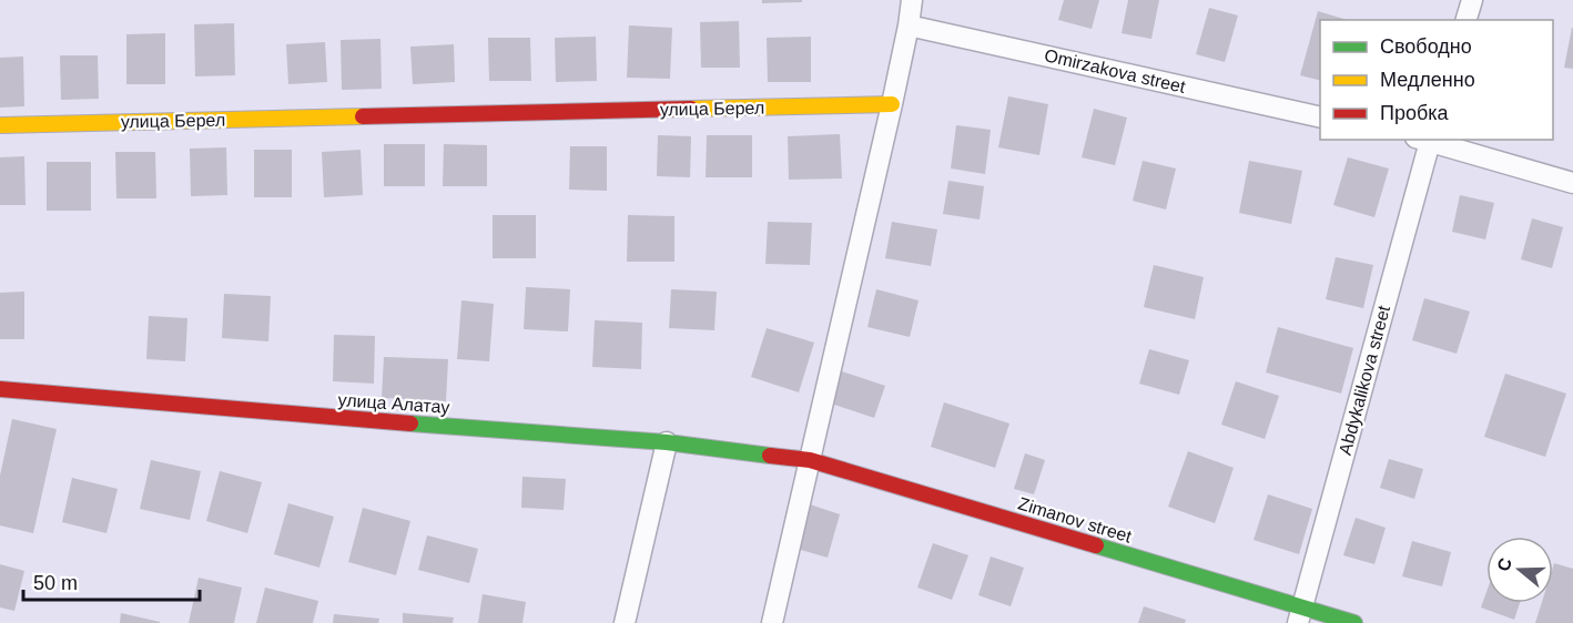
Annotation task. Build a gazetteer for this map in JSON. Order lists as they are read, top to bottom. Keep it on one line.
{"streets":{"street":["Omirzakova street","улица Берел","Abdykalikova street","улица Алатау","Zimanov street"]},"crossings":[["Abdykalikova street","Zimanov street"],["улица Алатау","Zimanov street"]],"legend":["Свободно","Медленно","Пробка"],"scale_bar":"50 m","north":"left"}
